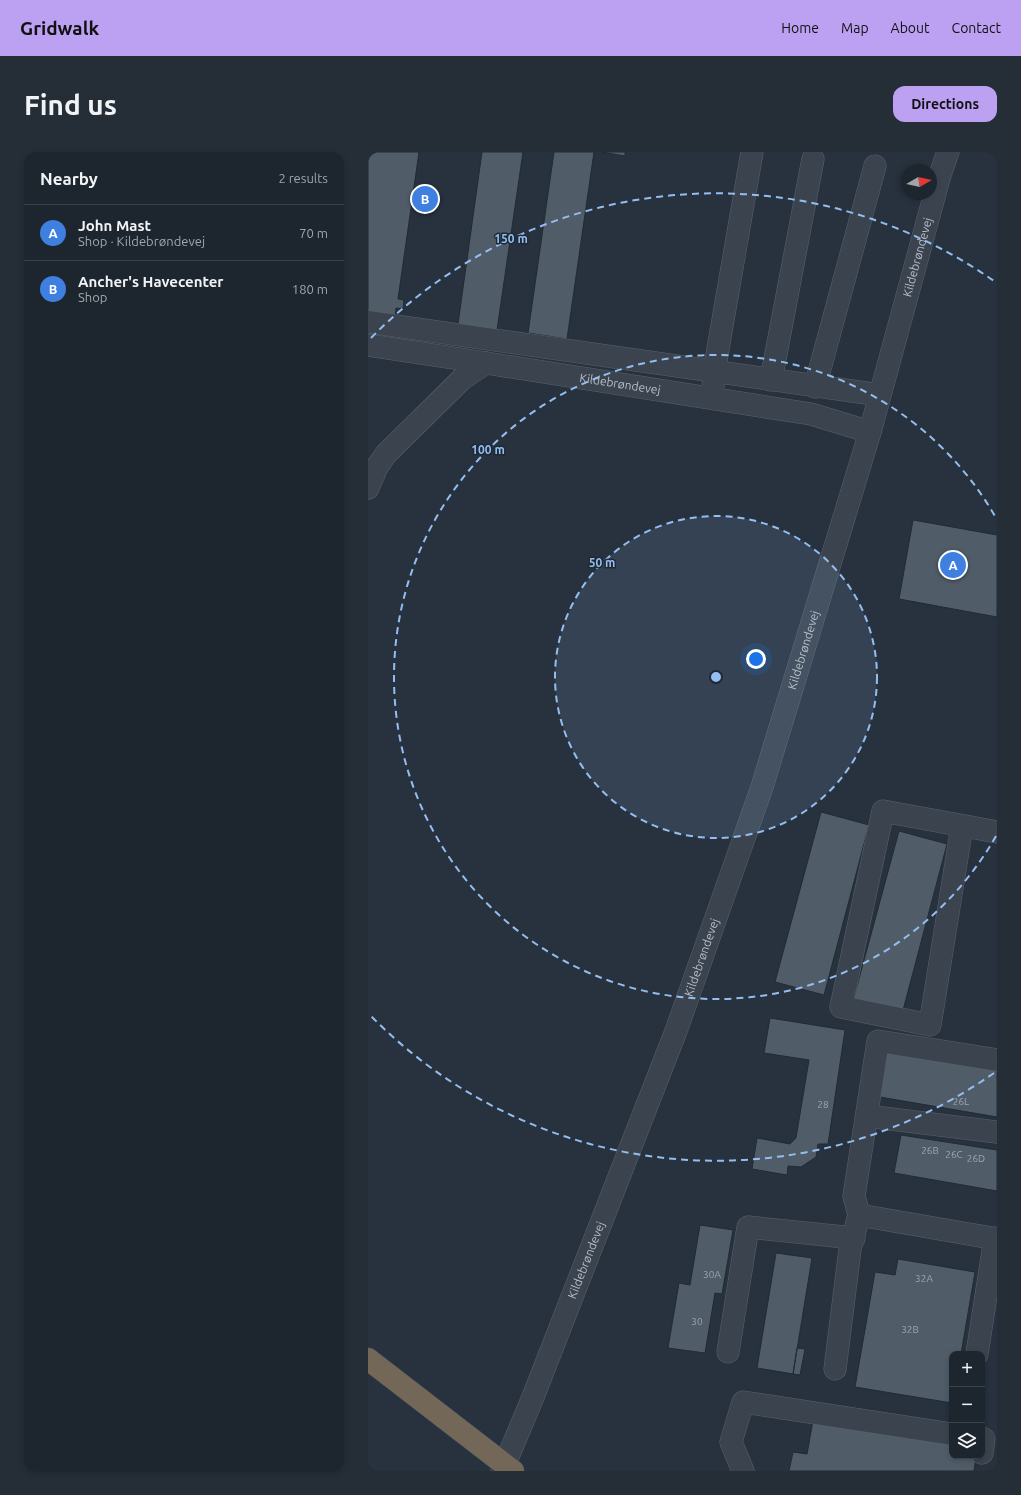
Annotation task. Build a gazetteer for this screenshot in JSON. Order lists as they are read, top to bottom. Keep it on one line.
{"streets":{"street":["Kildebrøndevej"]},"house_numbers":["26L","28","26B","26C","26D","30A","32A","30","32B"],"north":"right","page":{"header":"Gridwalk","nav":["Home","Map","About","Contact"],"buttons":"Directions","title":"Find us","heading":["Nearby","2 results"],"pins":["B","A"],"list":[{"mark":"A","name":"John Mast","note":"Shop · Kildebrøndevej","value":"70 m"},{"mark":"B","name":"Ancher's Havecenter","note":"Shop","value":"180 m"}],"map_buttons":["+","−"]},"rings":["150 m","100 m","50 m"]}
